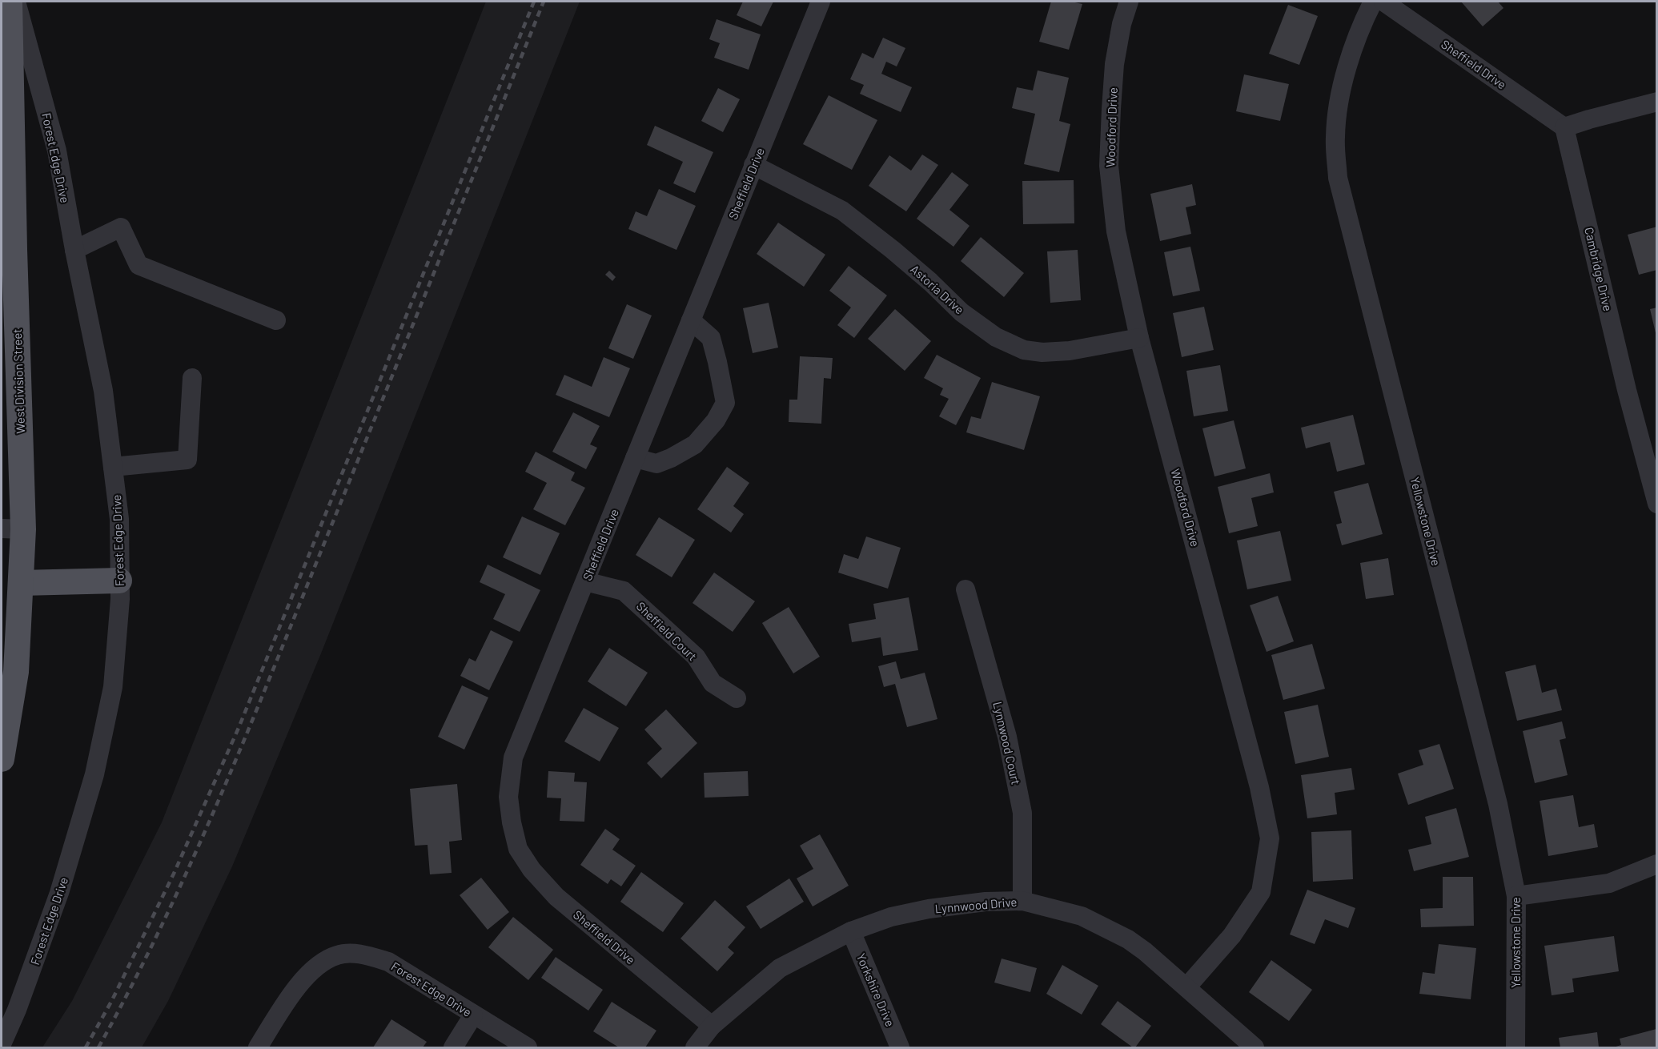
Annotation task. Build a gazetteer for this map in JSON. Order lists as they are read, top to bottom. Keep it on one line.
{"streets":{"main road":["West Division Street"],"street":["Sheffield Drive","Woodford Drive","Forest Edge Drive","Cambridge Drive","Astoria Drive","Yellowstone Drive","Sheffield Court","Lynnwood Court","Lynnwood Drive","Yorkshire Drive"]},"crossings":[["Sheffield Drive","Cambridge Drive"],["Sheffield Drive","Astoria Drive"],["Sheffield Drive","Sheffield Court"],["Sheffield Drive","Lynnwood Drive"],["Woodford Drive","Astoria Drive"],["Woodford Drive","Lynnwood Drive"],["Lynnwood Court","Lynnwood Drive"],["Lynnwood Drive","Yorkshire Drive"]]}
